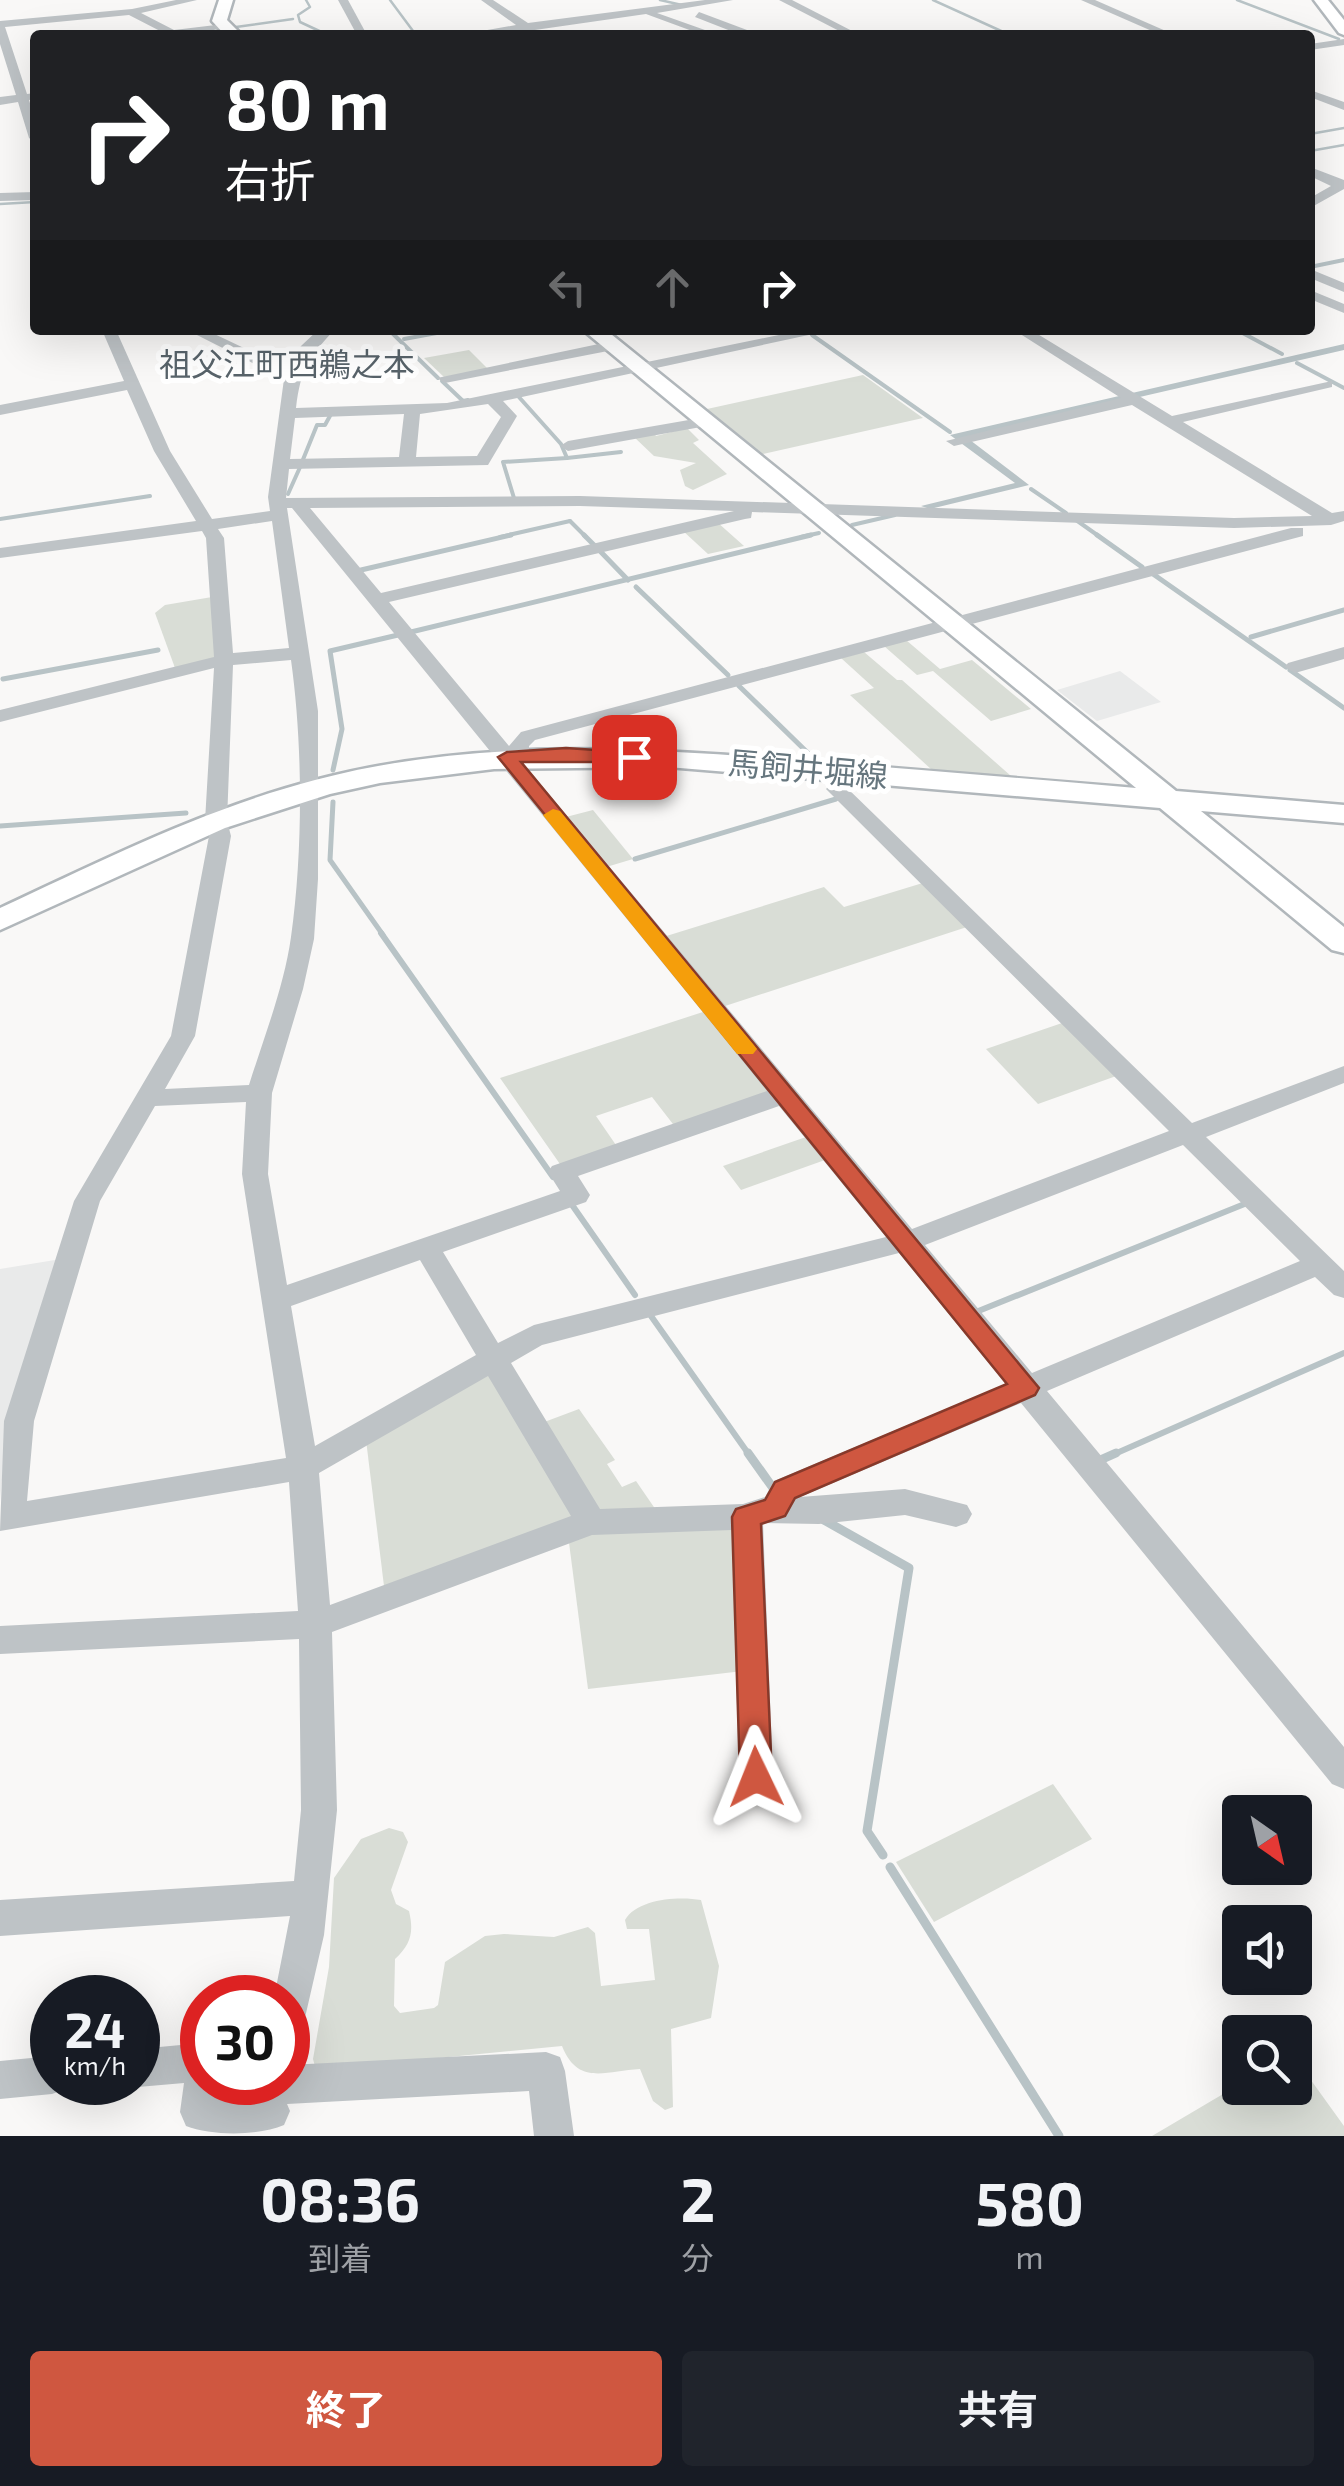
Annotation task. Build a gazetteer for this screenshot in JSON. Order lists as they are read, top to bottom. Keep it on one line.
{"streets":{"street":["馬飼井堀線"]},"districts":["祖父江町西鵜之本"],"north":"bottom right","page":{"turn":["80 m","右折"],"speed":"24 km/h","limit":"30","eta":["08:36","到着","2","分","580","m"],"buttons":["終了","共有"]}}
